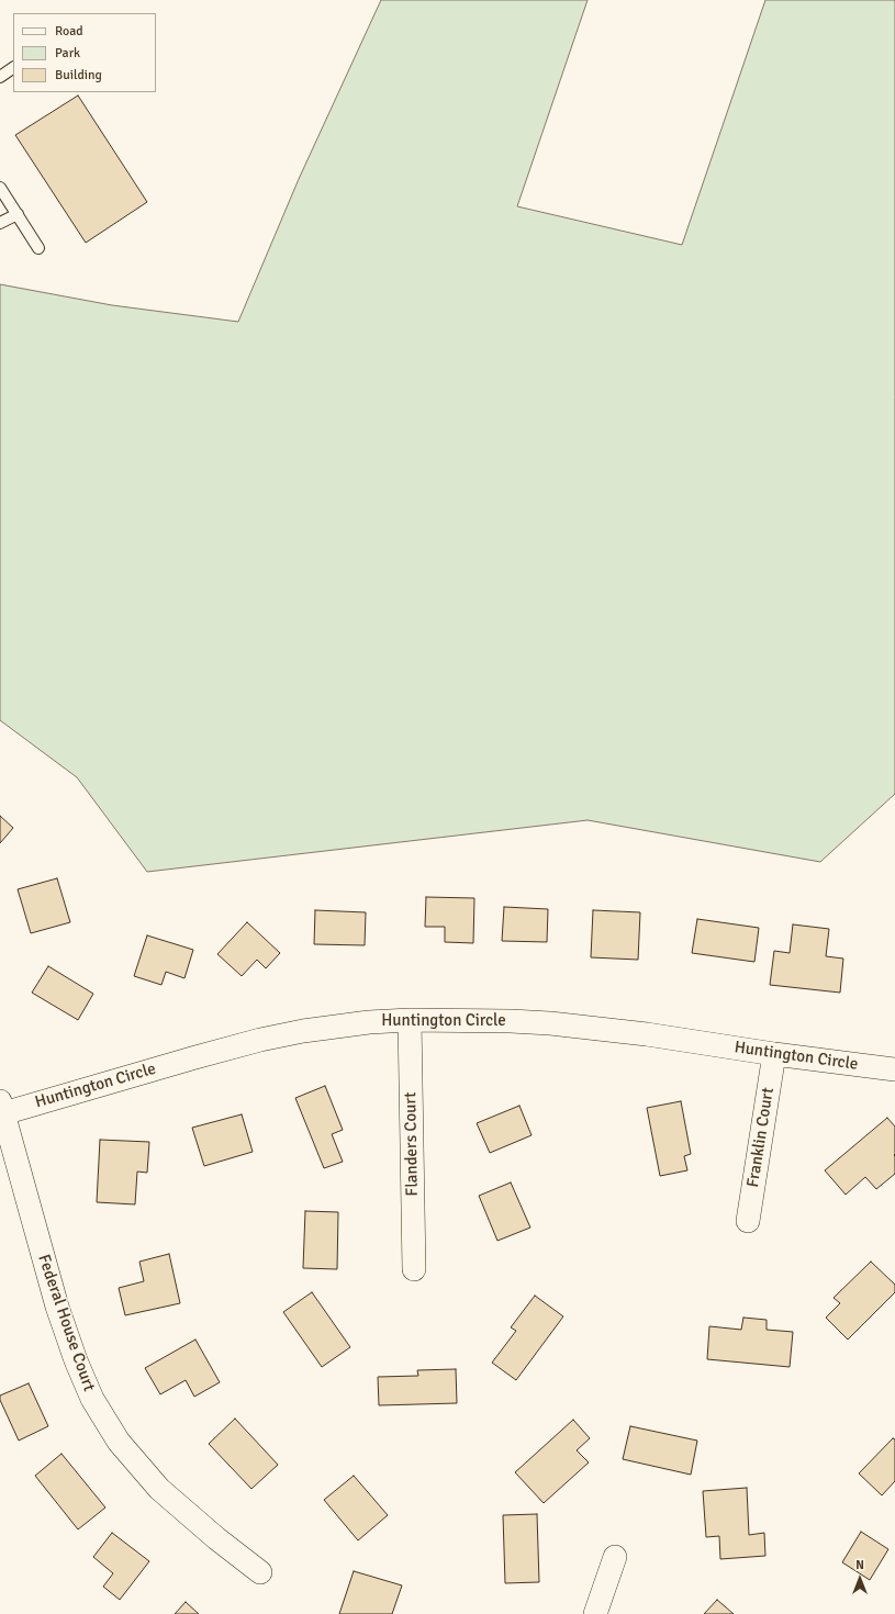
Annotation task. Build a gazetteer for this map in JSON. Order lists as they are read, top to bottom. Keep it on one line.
{"streets":{"street":["Huntington Circle","Franklin Court","Flanders Court","Federal House Court"]},"crossings":[["Huntington Circle","Franklin Court"],["Huntington Circle","Flanders Court"],["Huntington Circle","Federal House Court"]],"legend":["Road","Park","Building"],"north":"top"}
